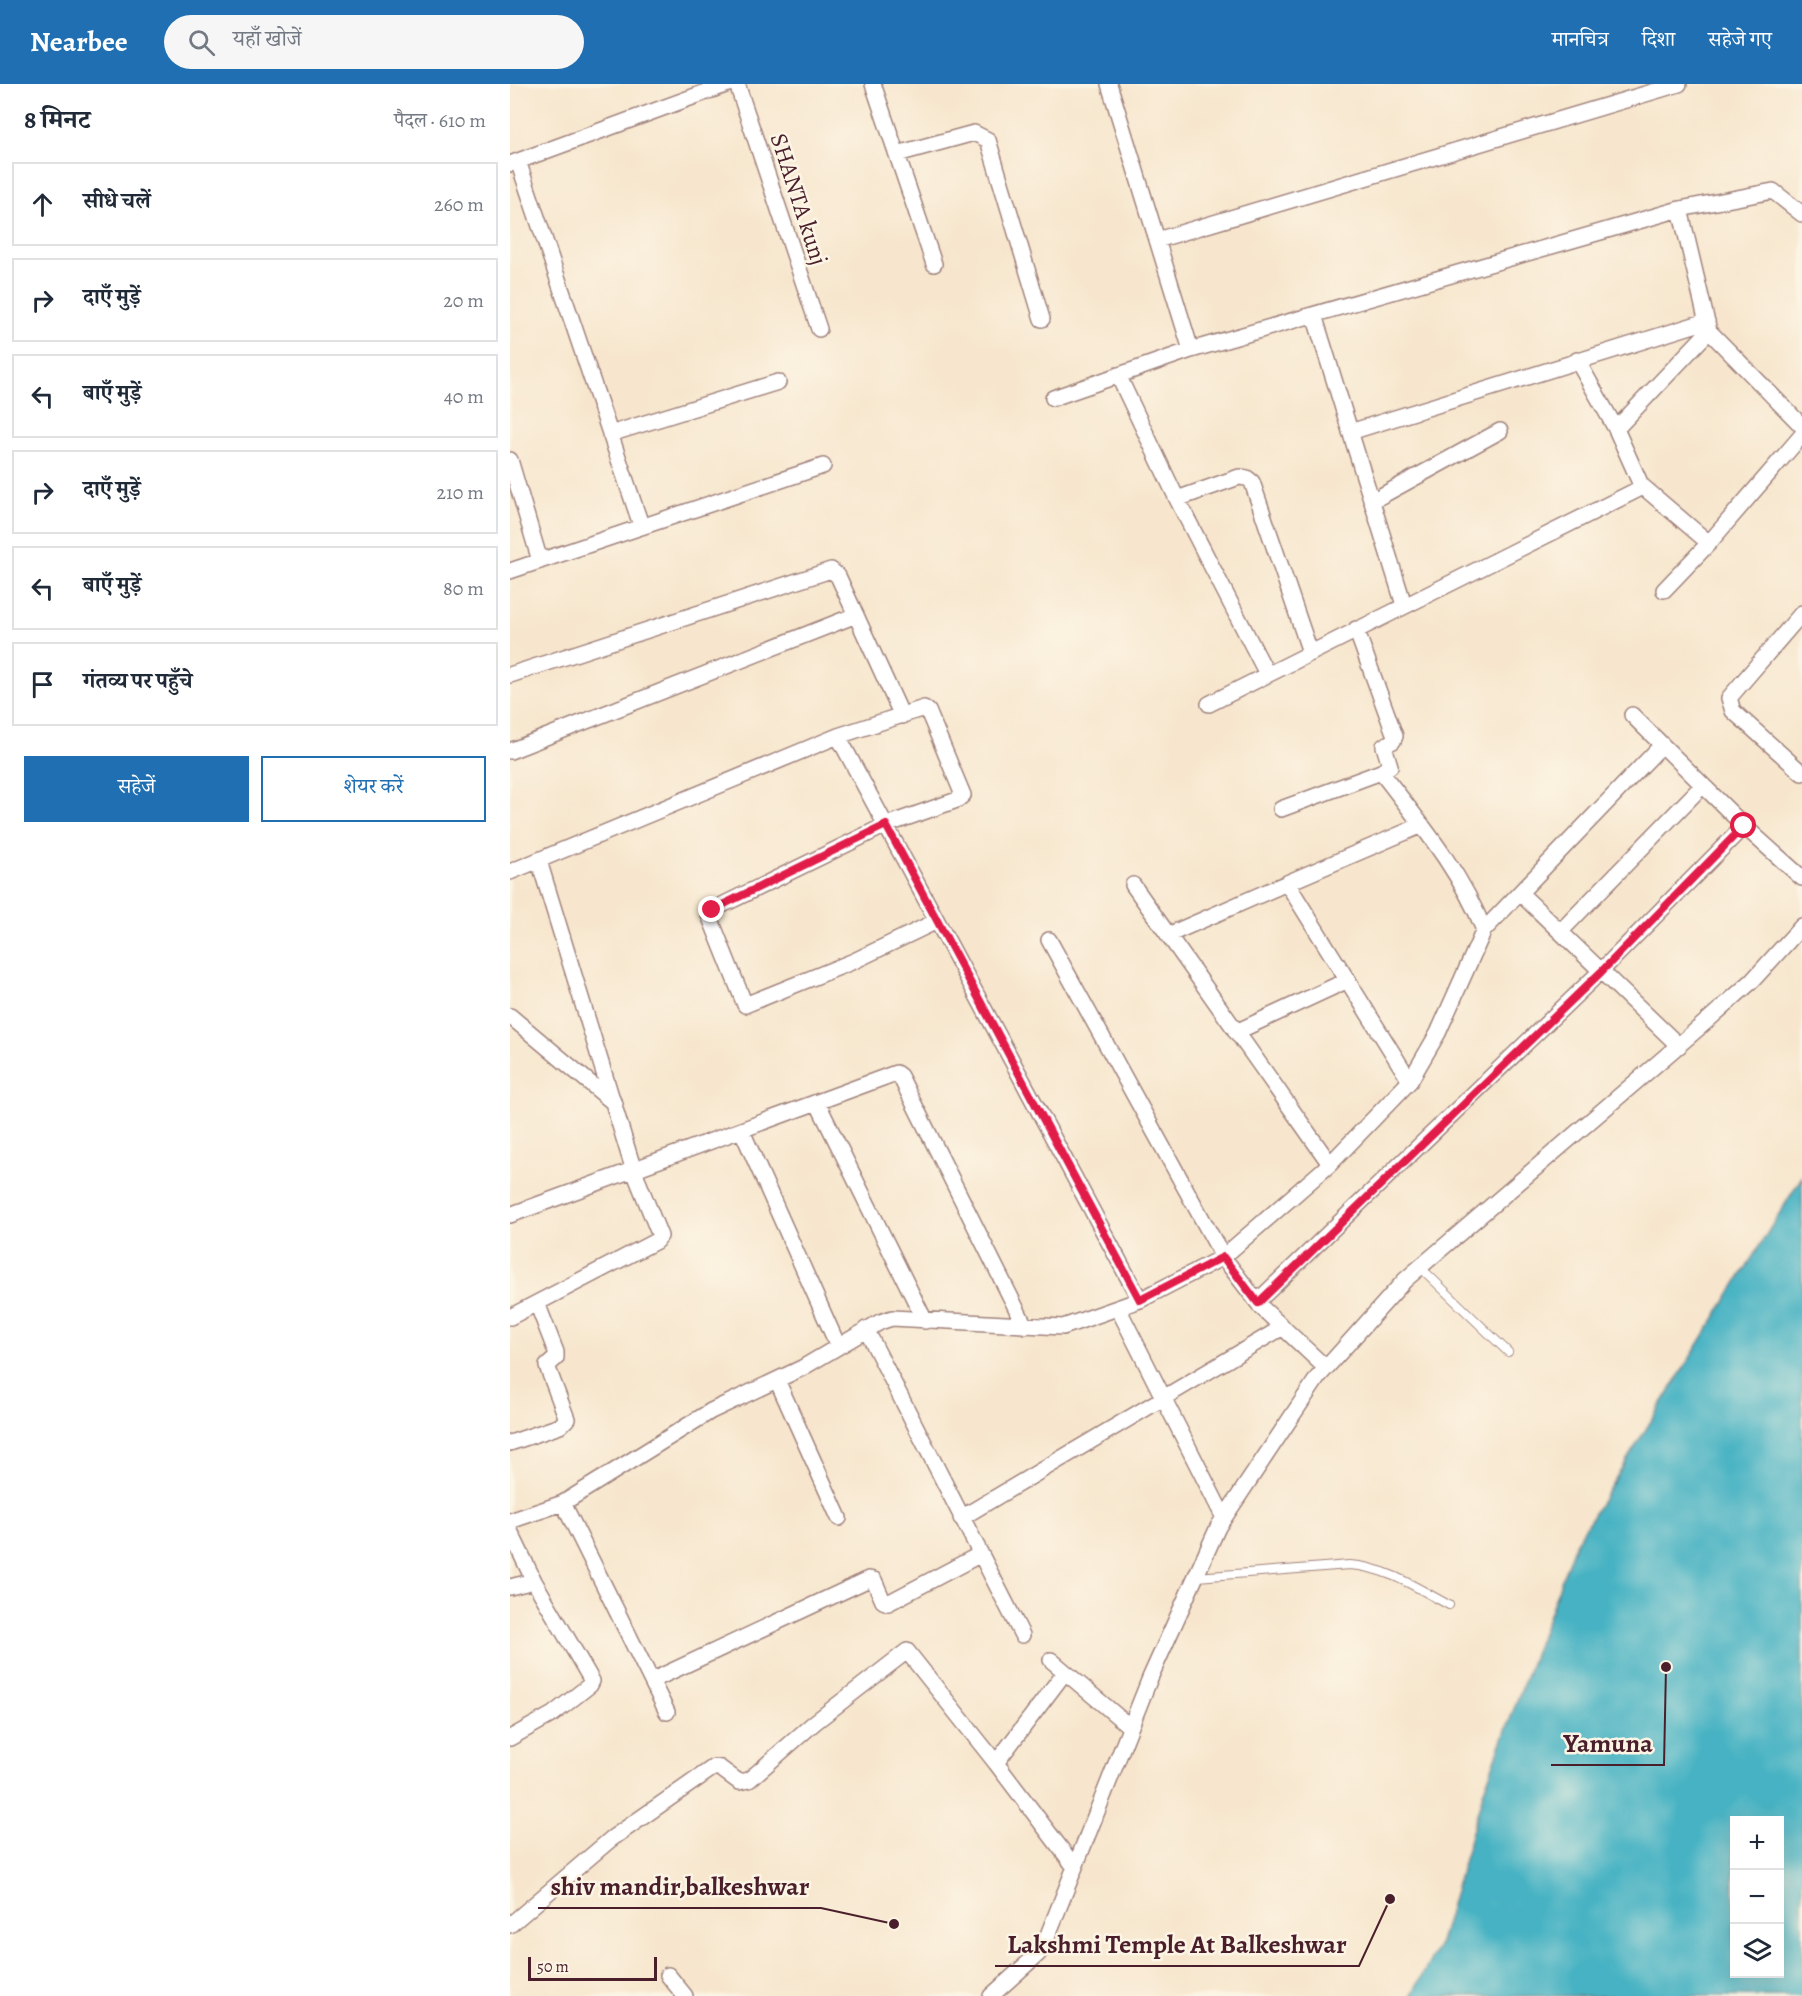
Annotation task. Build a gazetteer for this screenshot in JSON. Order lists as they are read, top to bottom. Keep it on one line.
{"streets":{"street":["SHANTA kunj"]},"places":["Yamuna","Lakshmi Temple At Balkeshwar","shiv mandir,balkeshwar"],"scale_bar":"50 m","page":{"header":"Nearbee","search":"यहाँ खोजें","nav":["मानचित्र","दिशा","सहेजे गए"],"heading":["8 मिनट","पैदल · 610 m"],"list":[["सीधे चलें","260 m"],["दाएँ मुड़ें","20 m"],["बाएँ मुड़ें","40 m"],["दाएँ मुड़ें","210 m"],["बाएँ मुड़ें","80 m"],"गंतव्य पर पहुँचे"],"buttons":["सहेजें","शेयर करें"],"map_buttons":["+","−"],"scale":"50 m"}}
